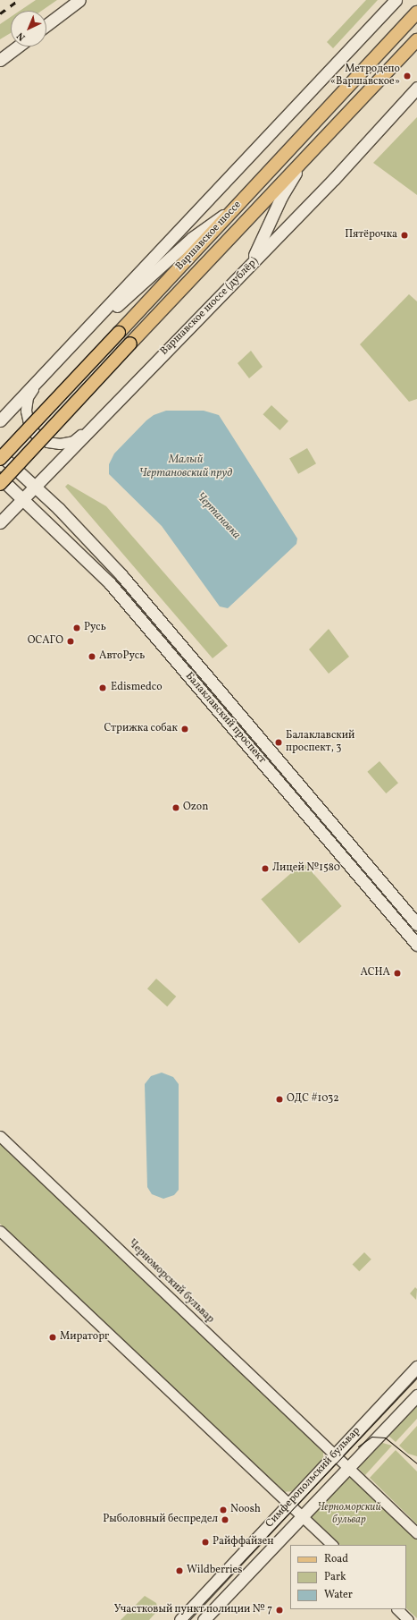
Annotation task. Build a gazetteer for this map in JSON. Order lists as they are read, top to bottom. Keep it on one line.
{"streets":{"main road":["Варшавское шоссе","Варшавское шоссе (дублёр)","Балаклавский проспект","Симферопольский бульвар"],"street":["Черноморский бульвар"]},"crossings":[["Варшавское шоссе (дублёр)","Балаклавский проспект"],["Черноморский бульвар","Симферопольский бульвар"]],"water":["Малый Чертановский пруд","Чертановка"],"parks":["Черноморский бульвар"],"places":["Метродепо «Варшавское»","Пятёрочка","Русь","ОСАГО","АвтоРусь","Edismedco","Стрижка собак","Балаклавский проспект, 3","Ozon","Лицей №1580","АСНА","ОДС #1032","Мираторг","Noosh","Рыболовный беспредел","Райффайзен","Wildberries","Участковый пункт полиции № 7"],"legend":["Road","Park","Water"],"north":"bottom left"}
